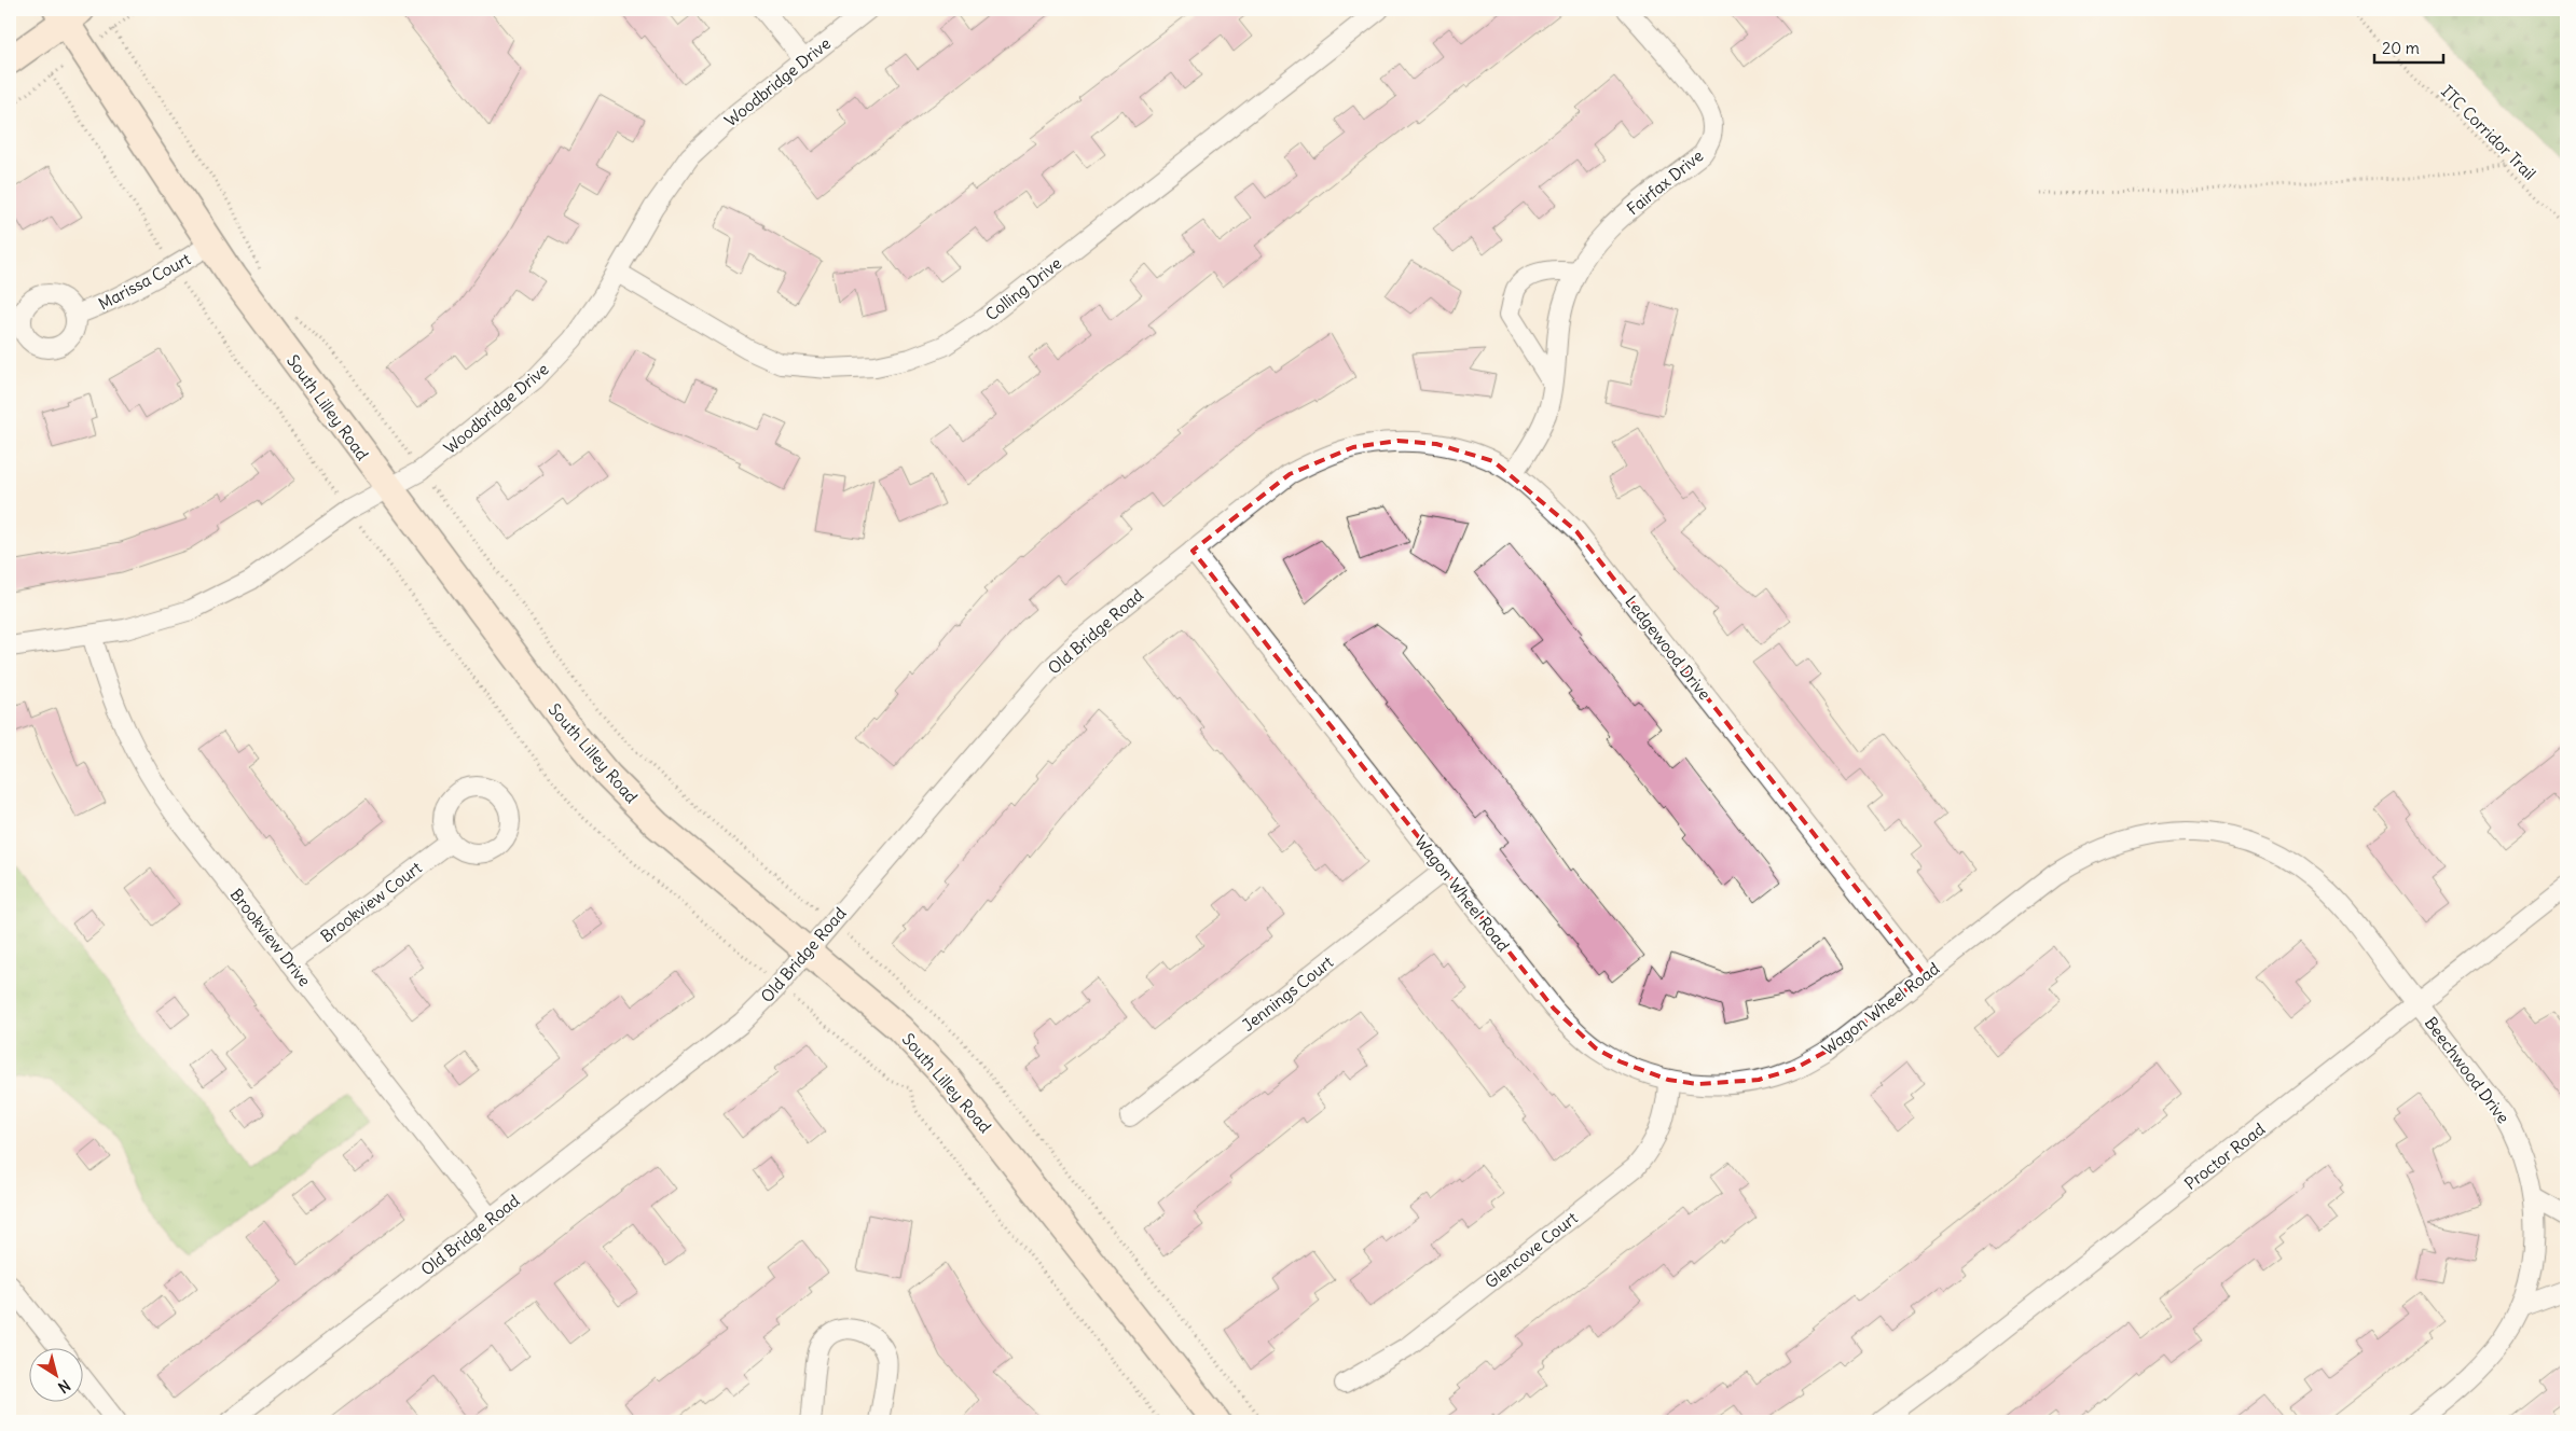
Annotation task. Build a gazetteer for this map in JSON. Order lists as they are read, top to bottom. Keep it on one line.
{"streets":{"street":["Woodbridge Drive","Fairfax Drive","Marissa Court","Colling Drive","South Lilley Road","Old Bridge Road","Ledgewood Drive","Wagon Wheel Road","Brookview Court","Brookview Drive","Jennings Court","Beechwood Drive","Proctor Road","Glencove Court"],"path":["ITC Corridor Trail"]},"crossings":[["Woodbridge Drive","Colling Drive"],["Woodbridge Drive","South Lilley Road"],["Woodbridge Drive","Brookview Drive"],["Fairfax Drive","Ledgewood Drive"],["Marissa Court","South Lilley Road"],["South Lilley Road","Old Bridge Road"],["Old Bridge Road","Ledgewood Drive"],["Old Bridge Road","Wagon Wheel Road"],["Old Bridge Road","Brookview Drive"],["Ledgewood Drive","Wagon Wheel Road"],["Wagon Wheel Road","Jennings Court"],["Wagon Wheel Road","Beechwood Drive"],["Wagon Wheel Road","Proctor Road"],["Wagon Wheel Road","Glencove Court"],["Brookview Court","Brookview Drive"],["Beechwood Drive","Proctor Road"]],"scale_bar":"20 m","north":"bottom right"}
